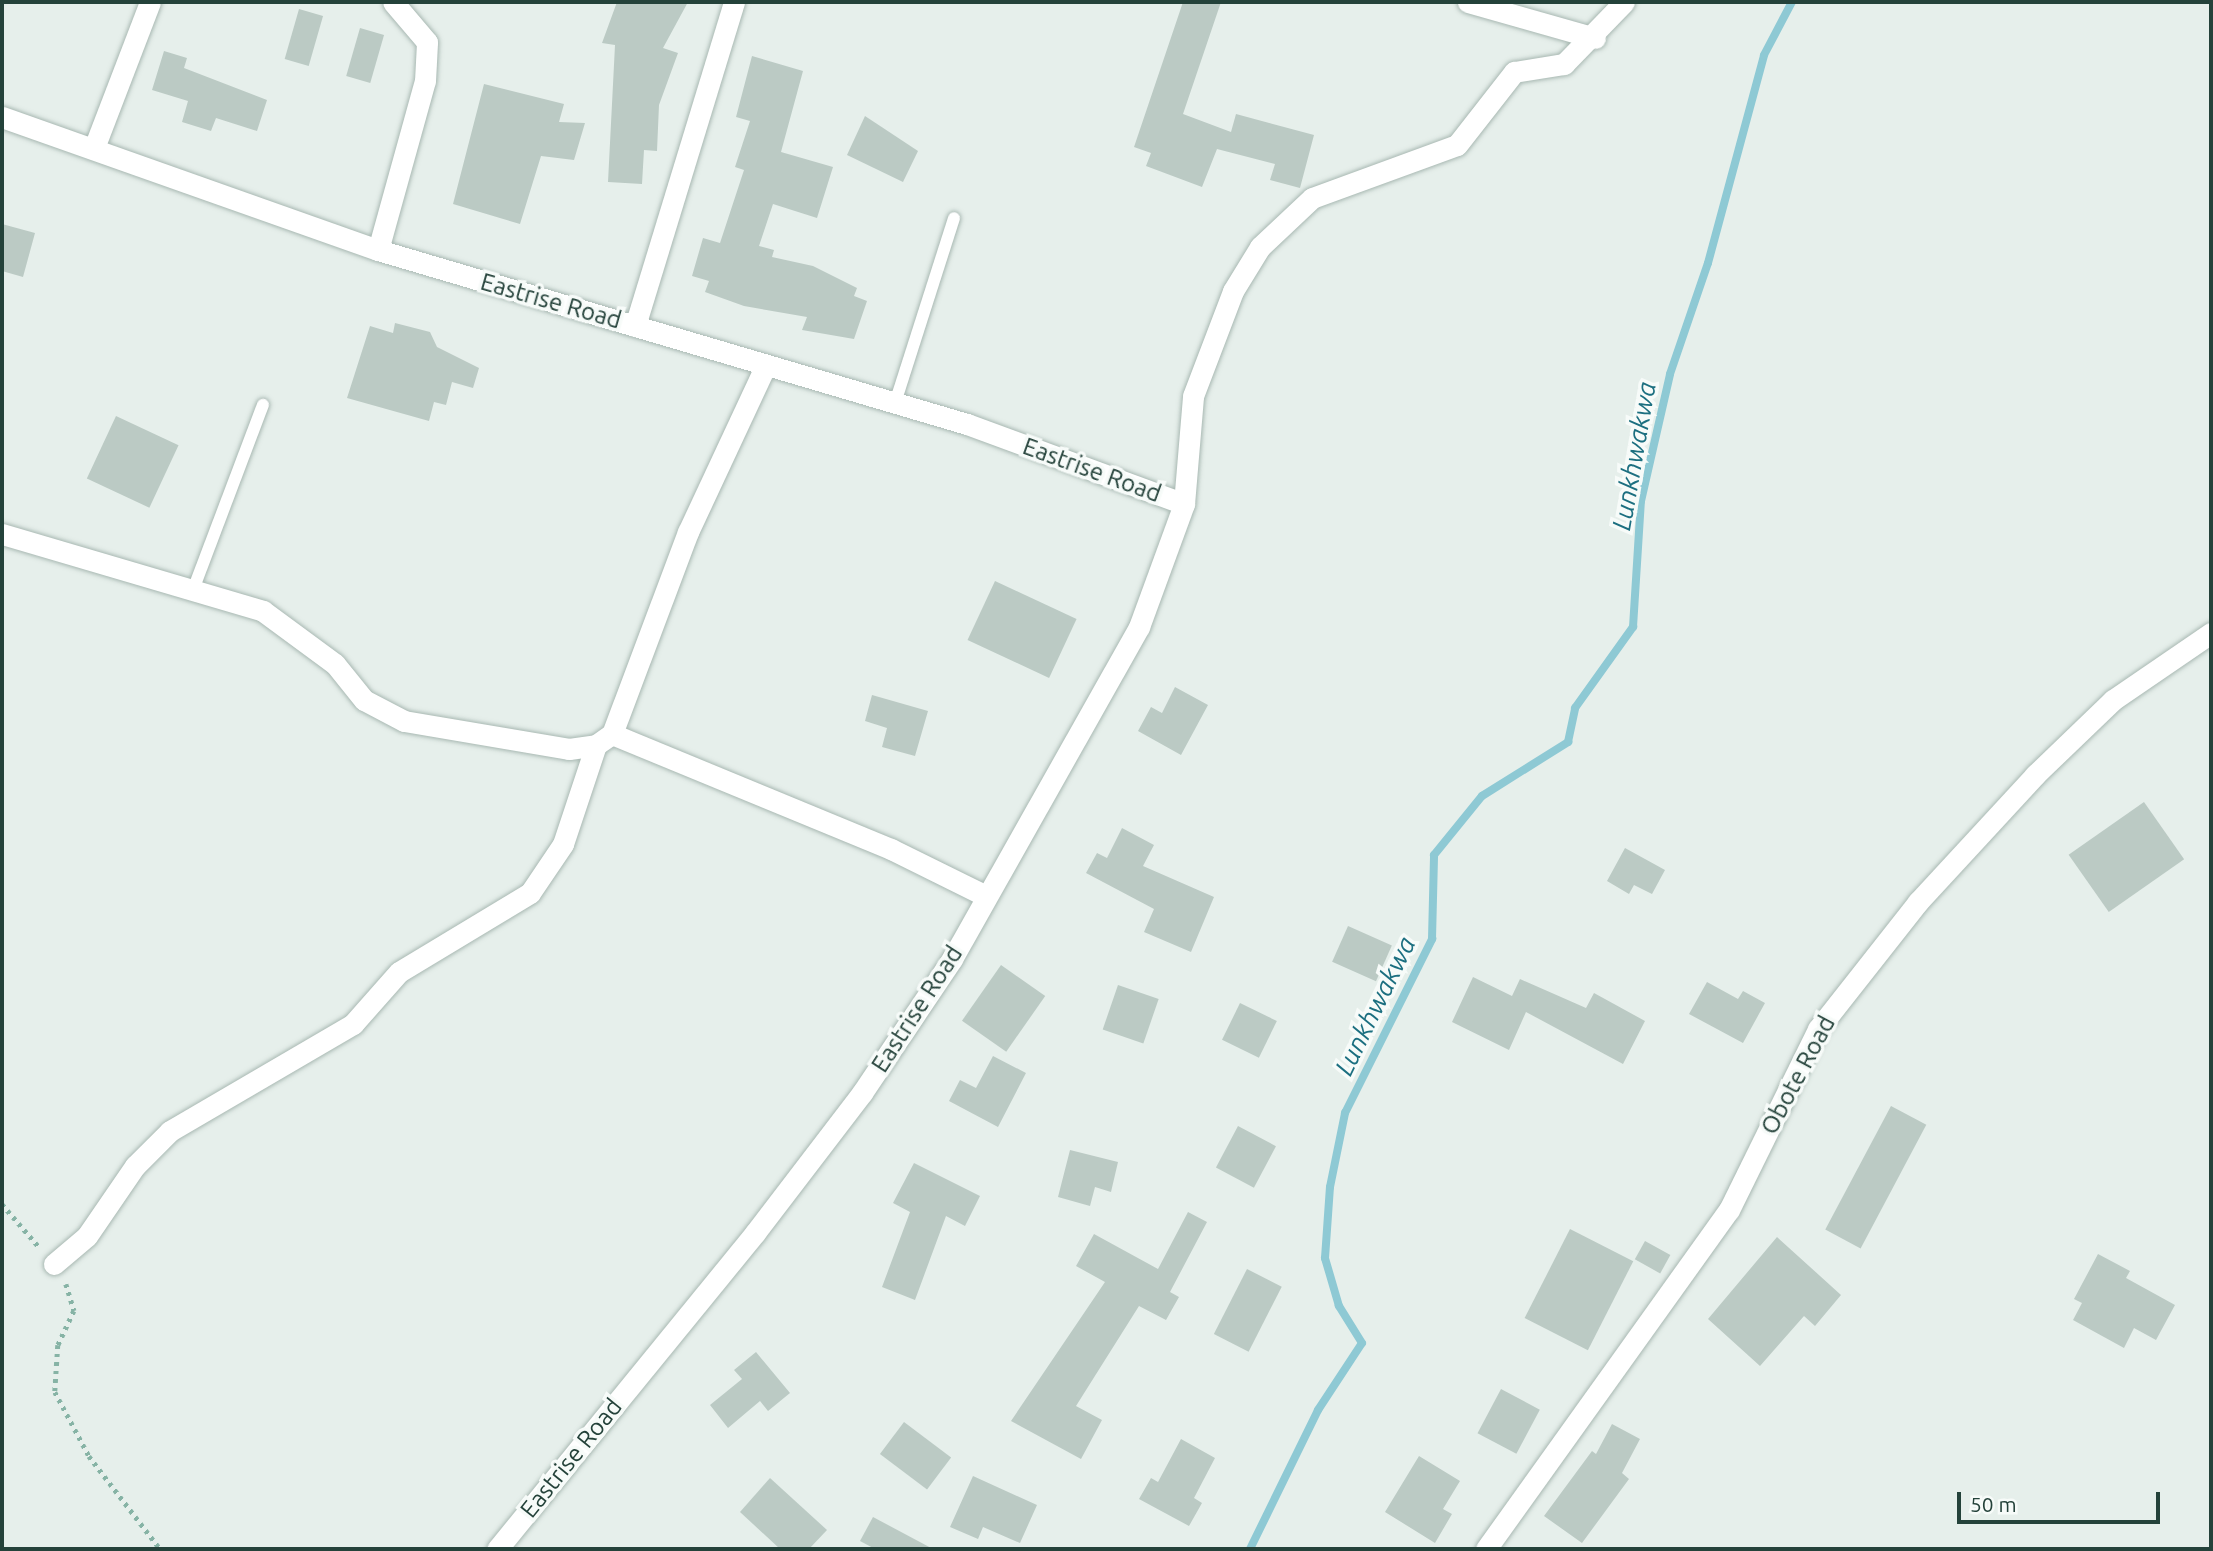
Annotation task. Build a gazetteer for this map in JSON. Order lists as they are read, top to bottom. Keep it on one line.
{"streets":{"street":["Eastrise Road","Obote Road"]},"water":["Lunkhwakwa"],"scale_bar":"50 m"}
